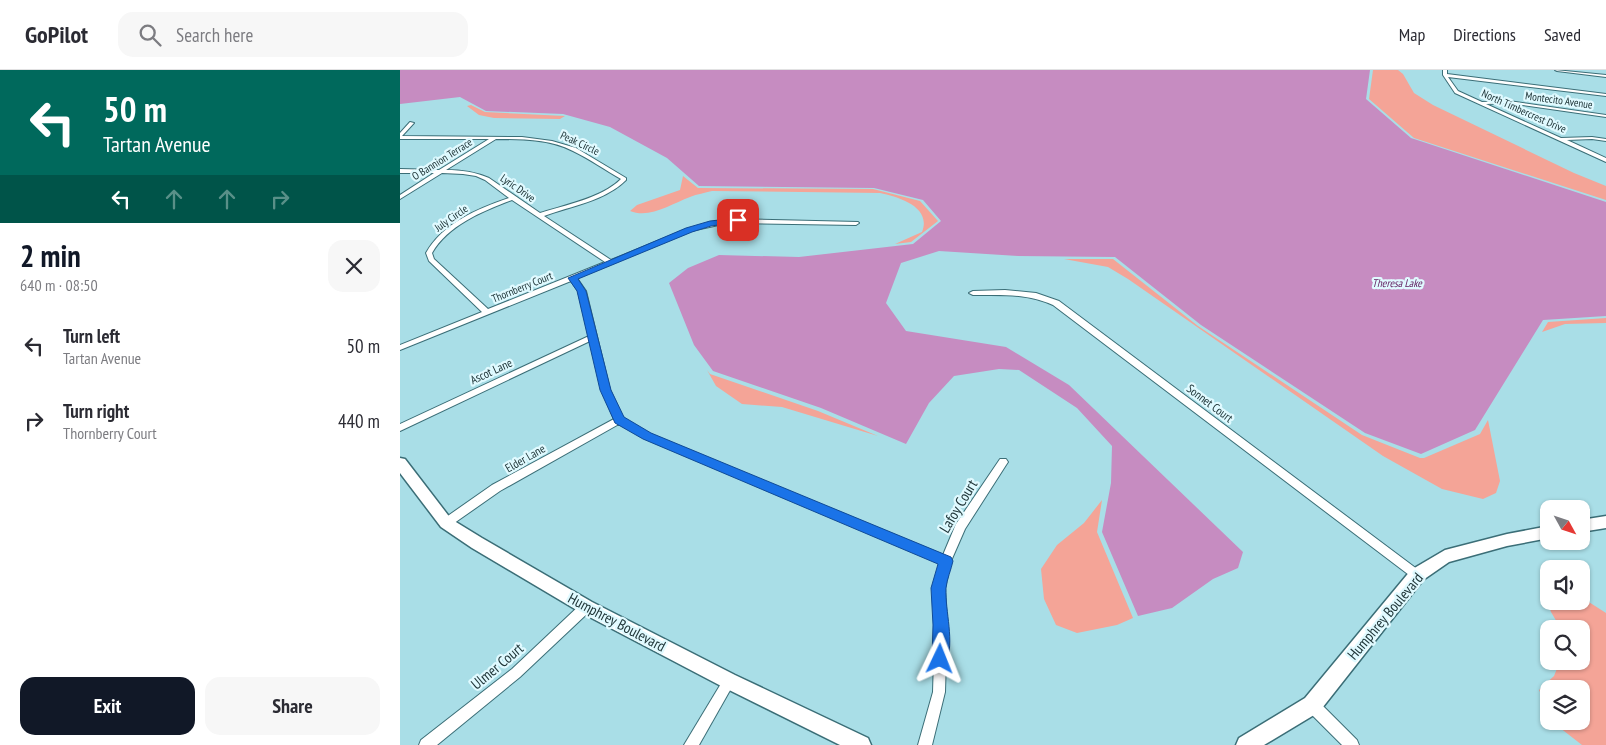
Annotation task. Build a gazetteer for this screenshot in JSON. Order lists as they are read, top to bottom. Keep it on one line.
{"streets":{"street":["Montecito Avenue","North Timbercrest Drive","Peak Circle","O Bannion Terrace","Lyric Drive","July Circle","Thornberry Court","Ascot Lane","Sonnet Court","Elder Lane","Lafoy Court","Humphrey Boulevard","Ulmer Court"]},"crossings":[["Montecito Avenue","North Timbercrest Drive"],["Peak Circle","O Bannion Terrace"],["Peak Circle","Lyric Drive"],["O Bannion Terrace","Lyric Drive"],["Lyric Drive","July Circle"],["Lyric Drive","Thornberry Court"],["July Circle","Thornberry Court"],["Sonnet Court","Humphrey Boulevard"],["Elder Lane","Humphrey Boulevard"],["Humphrey Boulevard","Ulmer Court"]],"water":["Theresa Lake"],"north":"bottom right","page":{"header":"GoPilot","search":"Search here","nav":["Map","Directions","Saved"],"turn":["50 m","Tartan Avenue"],"heading":["2 min","640 m · 08:50"],"list":[{"name":"Turn left","note":"Tartan Avenue","value":"50 m"},{"name":"Turn right","note":"Thornberry Court","value":"440 m"}],"buttons":["Exit","Share"]}}
